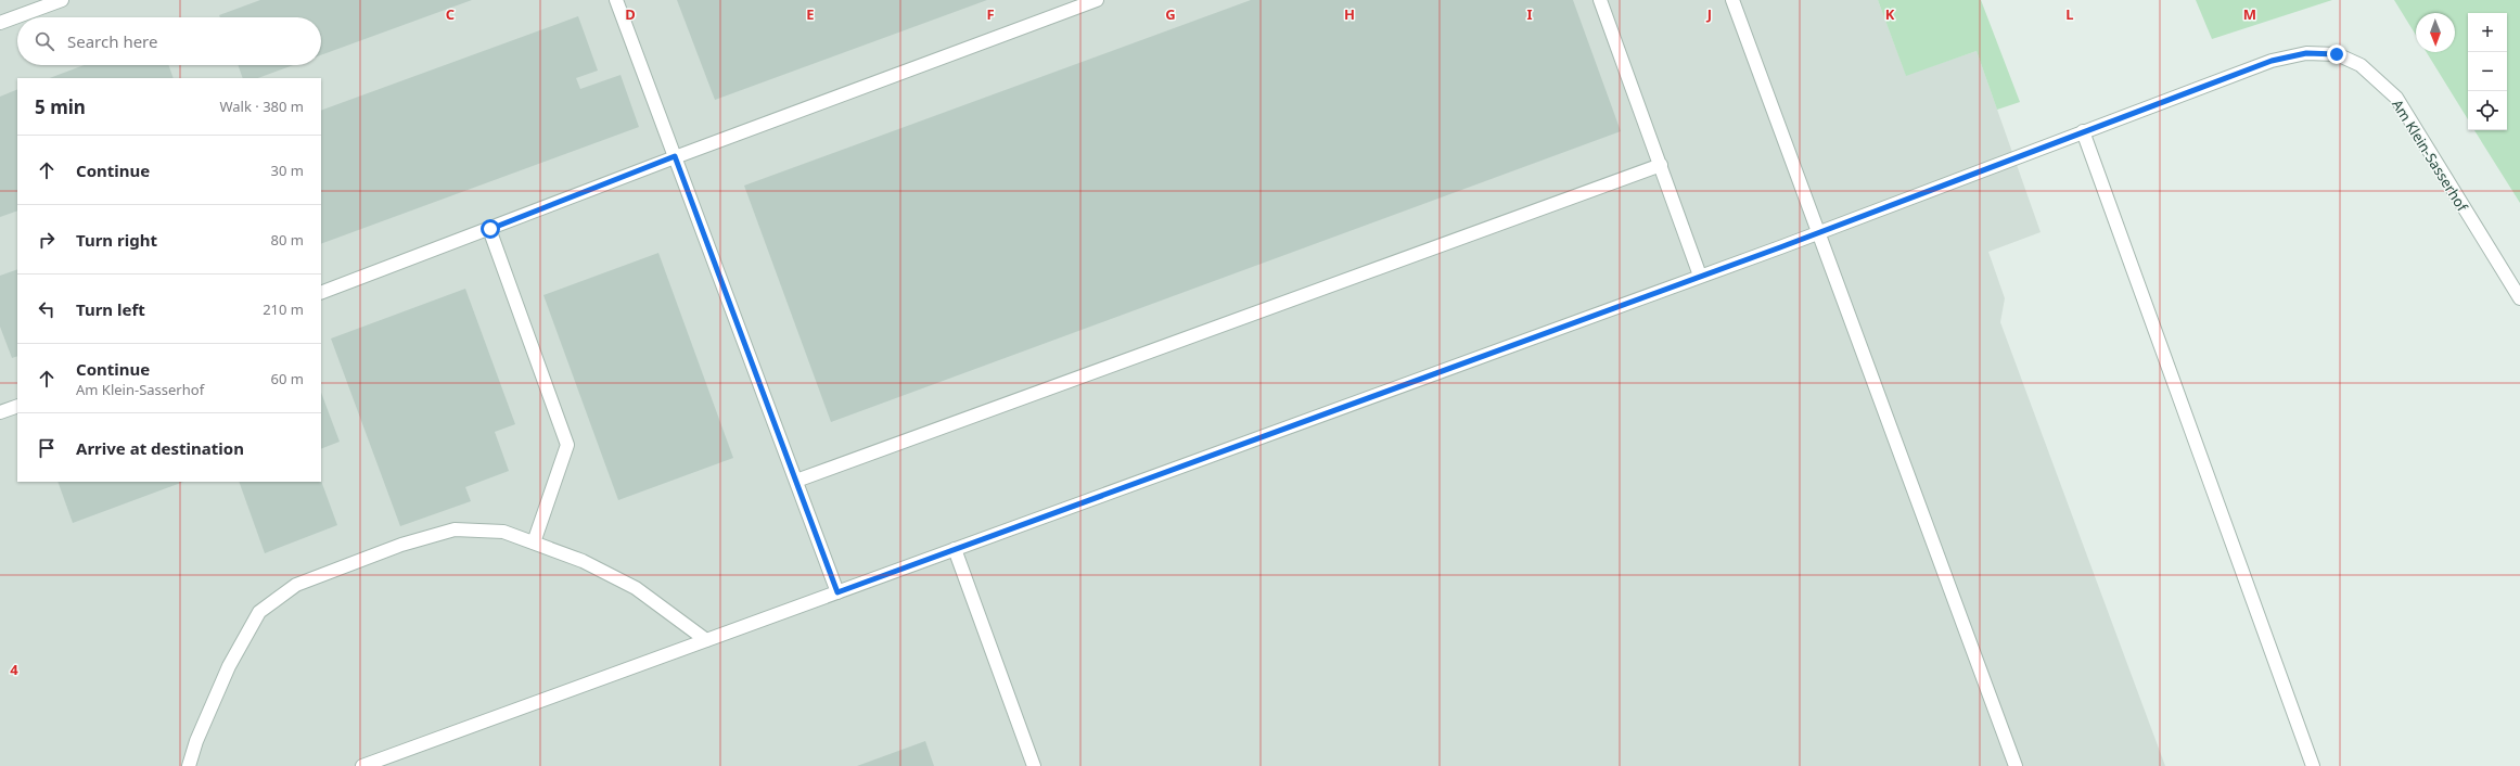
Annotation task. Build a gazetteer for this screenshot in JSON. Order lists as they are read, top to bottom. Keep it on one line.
{"streets":{"street":["Am Klein-Sasserhof"]},"north":"bottom","page":{"map_buttons":["+","−"],"search":"Search here","heading":["5 min","Walk · 380 m"],"list":[["Continue","30 m"],["Turn right","80 m"],["Turn left","210 m"],["Continue","Am Klein-Sasserhof","60 m"],"Arrive at destination"]},"grid":{"columns":["C","D","E","F","G","H","I","J","K","L","M"],"rows":["4"]}}
